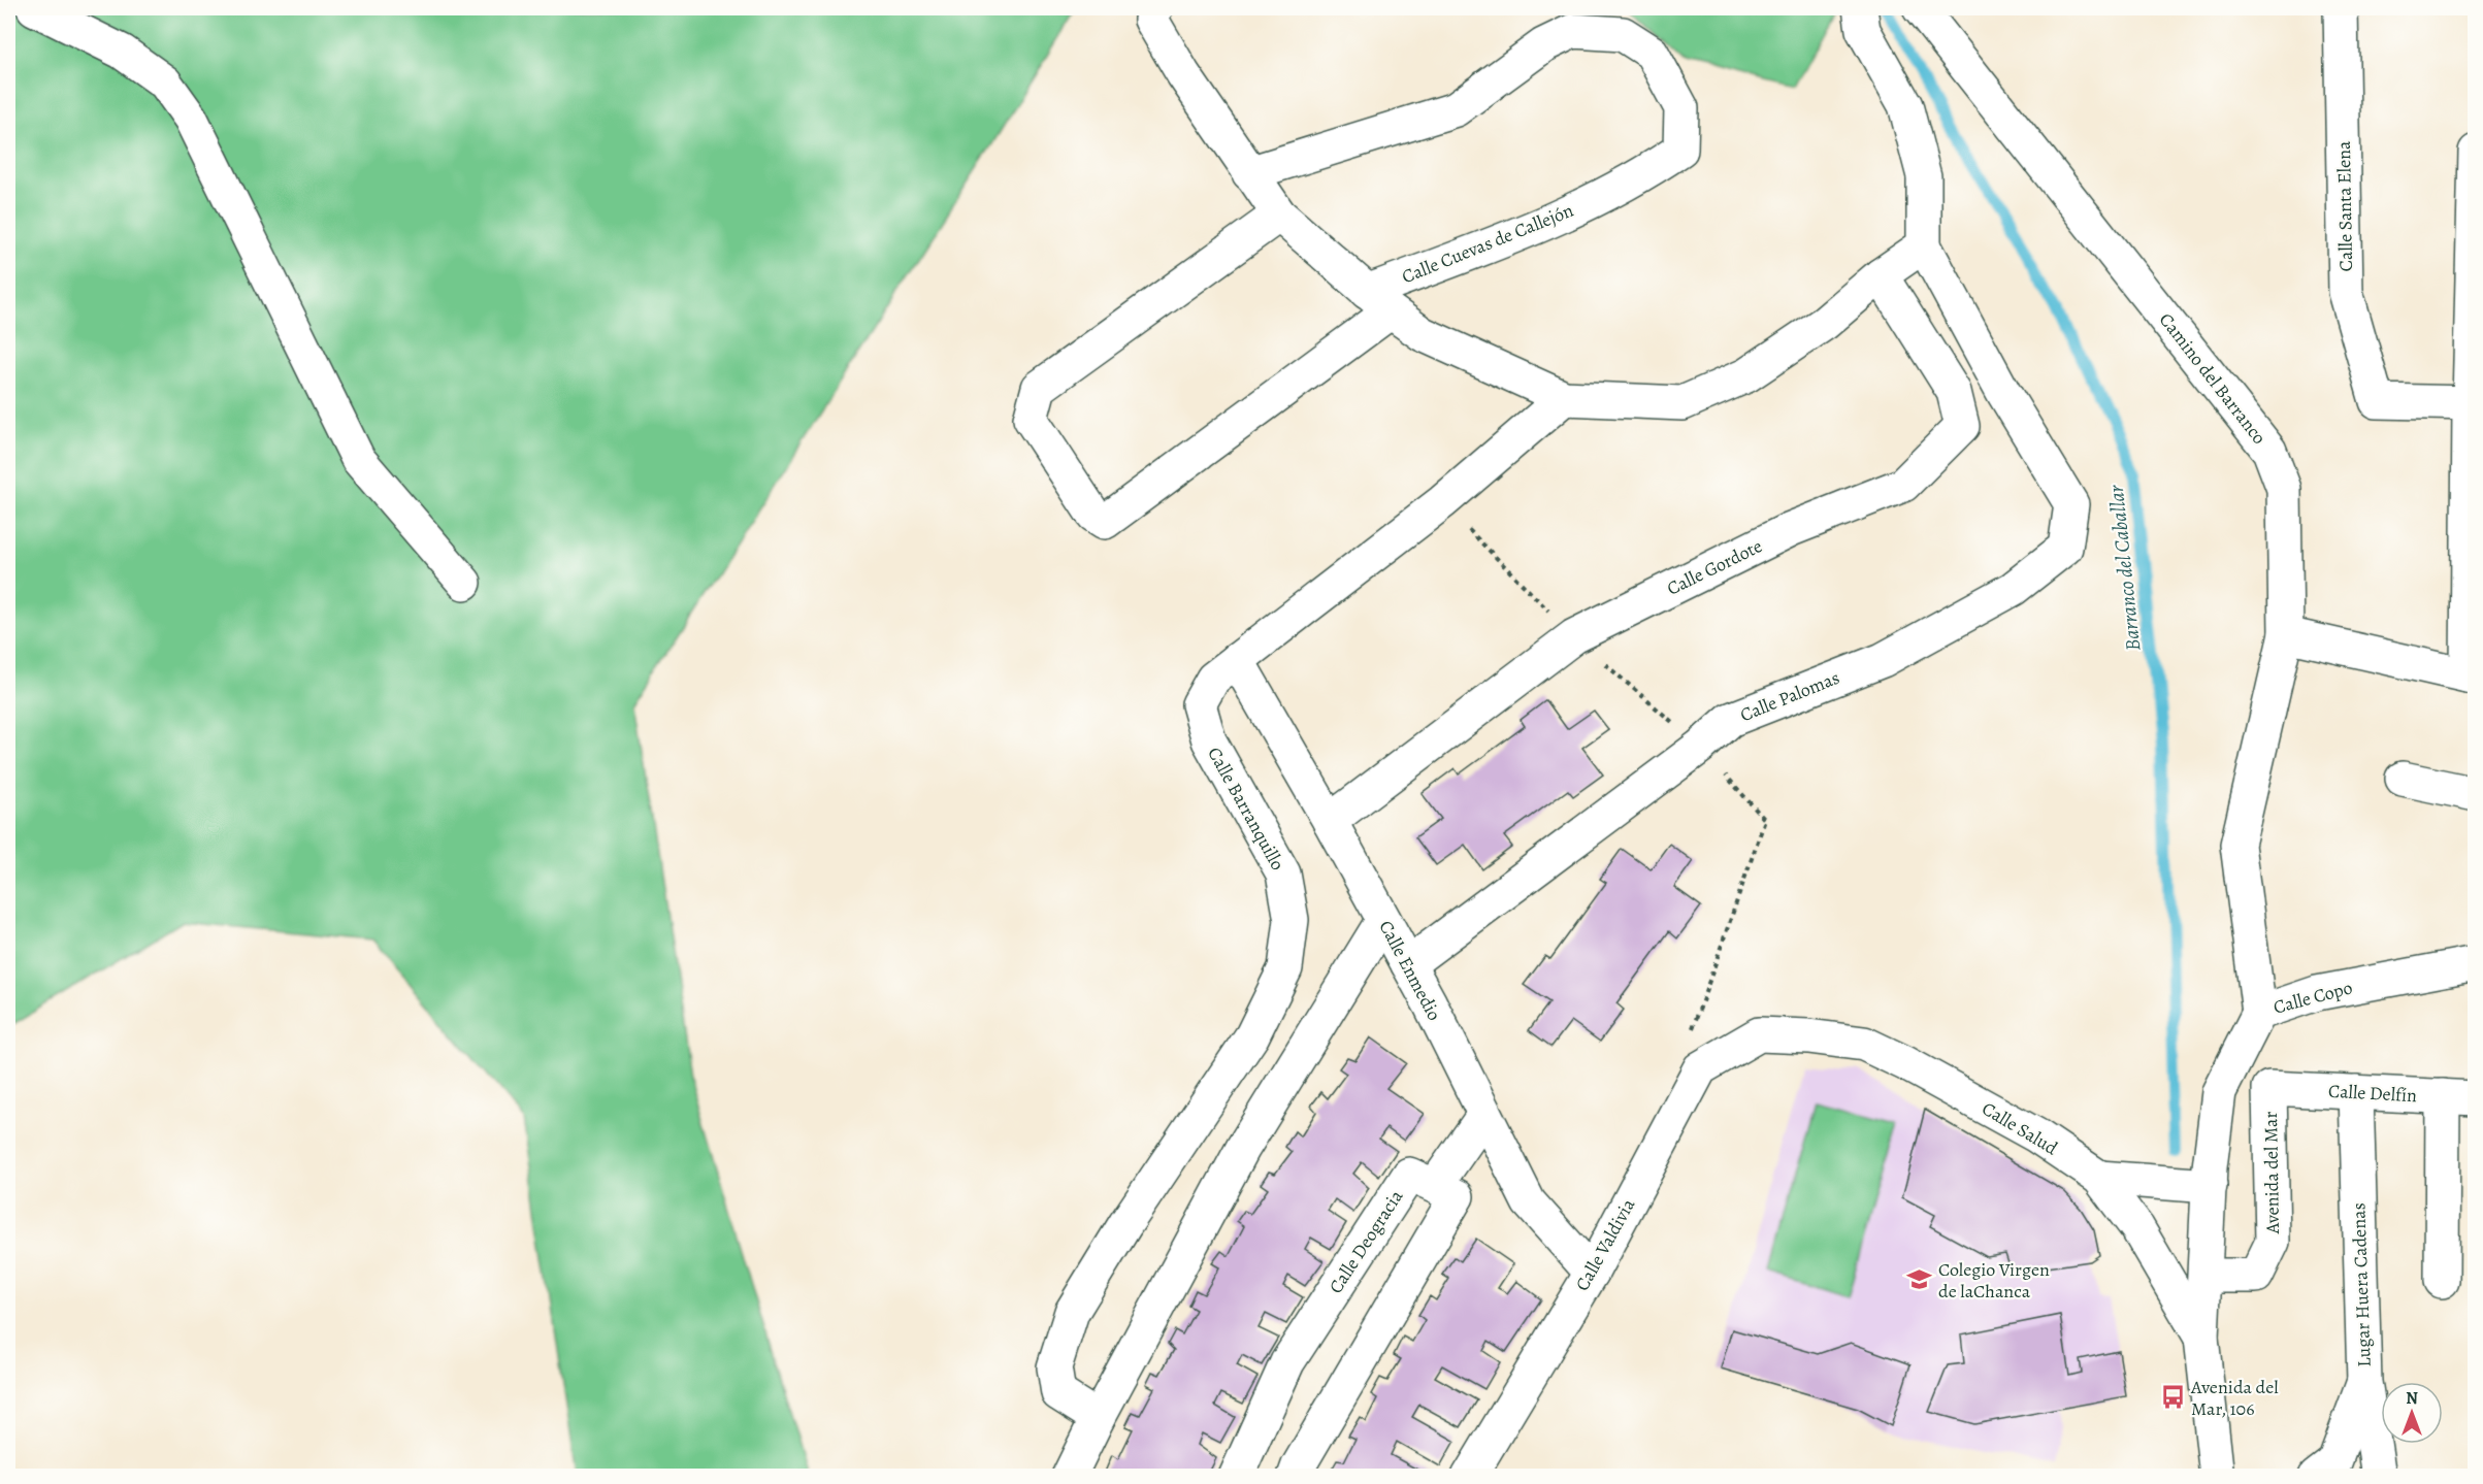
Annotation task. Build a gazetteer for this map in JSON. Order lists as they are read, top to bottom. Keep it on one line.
{"streets":{"street":["Calle Santa Elena","Calle Cuevas de Callejón","Camino del Barranco","Calle Gordote","Calle Palomas","Calle Barranquillo","Calle Enmedio","Calle Copo","Calle Delfín","Calle Salud","Avenida del Mar","Calle Deogracia","Calle Valdivia","Lugar Huera Cadenas"]},"crossings":[["Camino del Barranco","Calle Copo"],["Calle Gordote","Calle Enmedio"],["Calle Palomas","Calle Enmedio"],["Calle Barranquillo","Calle Enmedio"],["Calle Enmedio","Calle Valdivia"],["Calle Copo","Calle Salud"],["Calle Copo","Avenida del Mar"],["Calle Delfín","Avenida del Mar"],["Calle Delfín","Lugar Huera Cadenas"],["Calle Salud","Calle Valdivia"]],"water":["Barranco del Caballar"],"places":{"school or university":["Colegio Virgen de laChanca"],"bus stop":["Avenida del Mar, 106"]},"north":"top"}
